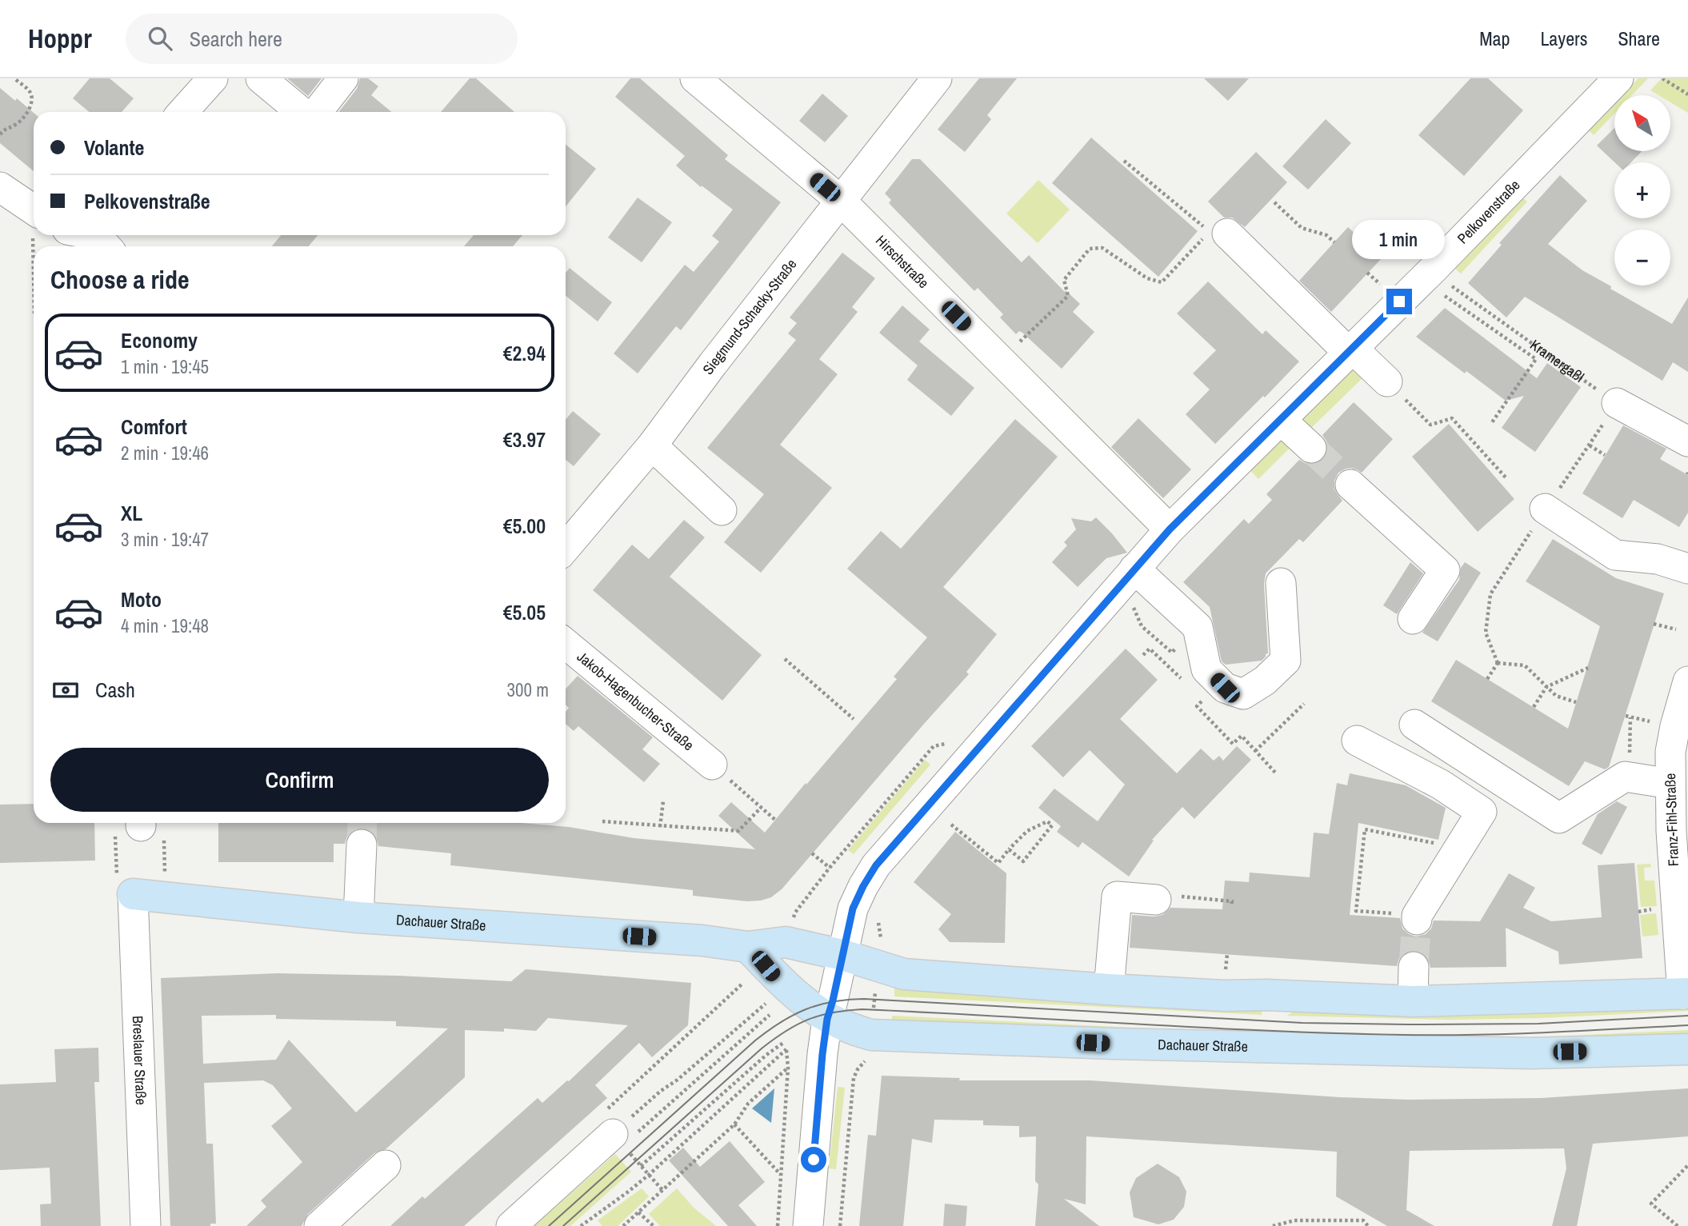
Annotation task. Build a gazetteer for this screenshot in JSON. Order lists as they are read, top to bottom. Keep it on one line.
{"streets":{"main road":["Dachauer Straße"],"street":["Pelkovenstraße","Hirschstraße","Siegmund-Schacky-Straße","Jakob-Hagenbucher-Straße","Franz-Fihl-Straße","Breslauer Straße"],"path":["Kramergaßl"]},"crossings":[["Pelkovenstraße","Hirschstraße"],["Pelkovenstraße","Kramergaßl"],["Pelkovenstraße","Dachauer Straße"],["Hirschstraße","Siegmund-Schacky-Straße"],["Franz-Fihl-Straße","Dachauer Straße"],["Dachauer Straße","Breslauer Straße"]],"north":"top left","page":{"header":"Hoppr","search":"Search here","nav":["Map","Layers","Share"],"map_buttons":["+","−"],"banner":["Volante","Pelkovenstraße"],"bubble":"1 min","heading":"Choose a ride","list":[{"name":"Economy","note":"1 min · 19:45","value":"€2.94"},{"name":"Comfort","note":"2 min · 19:46","value":"€3.97"},{"name":"XL","note":"3 min · 19:47","value":"€5.00"},{"name":"Moto","note":"4 min · 19:48","value":"€5.05"}],"pay":["Cash","300 m"],"buttons":"Confirm"}}
